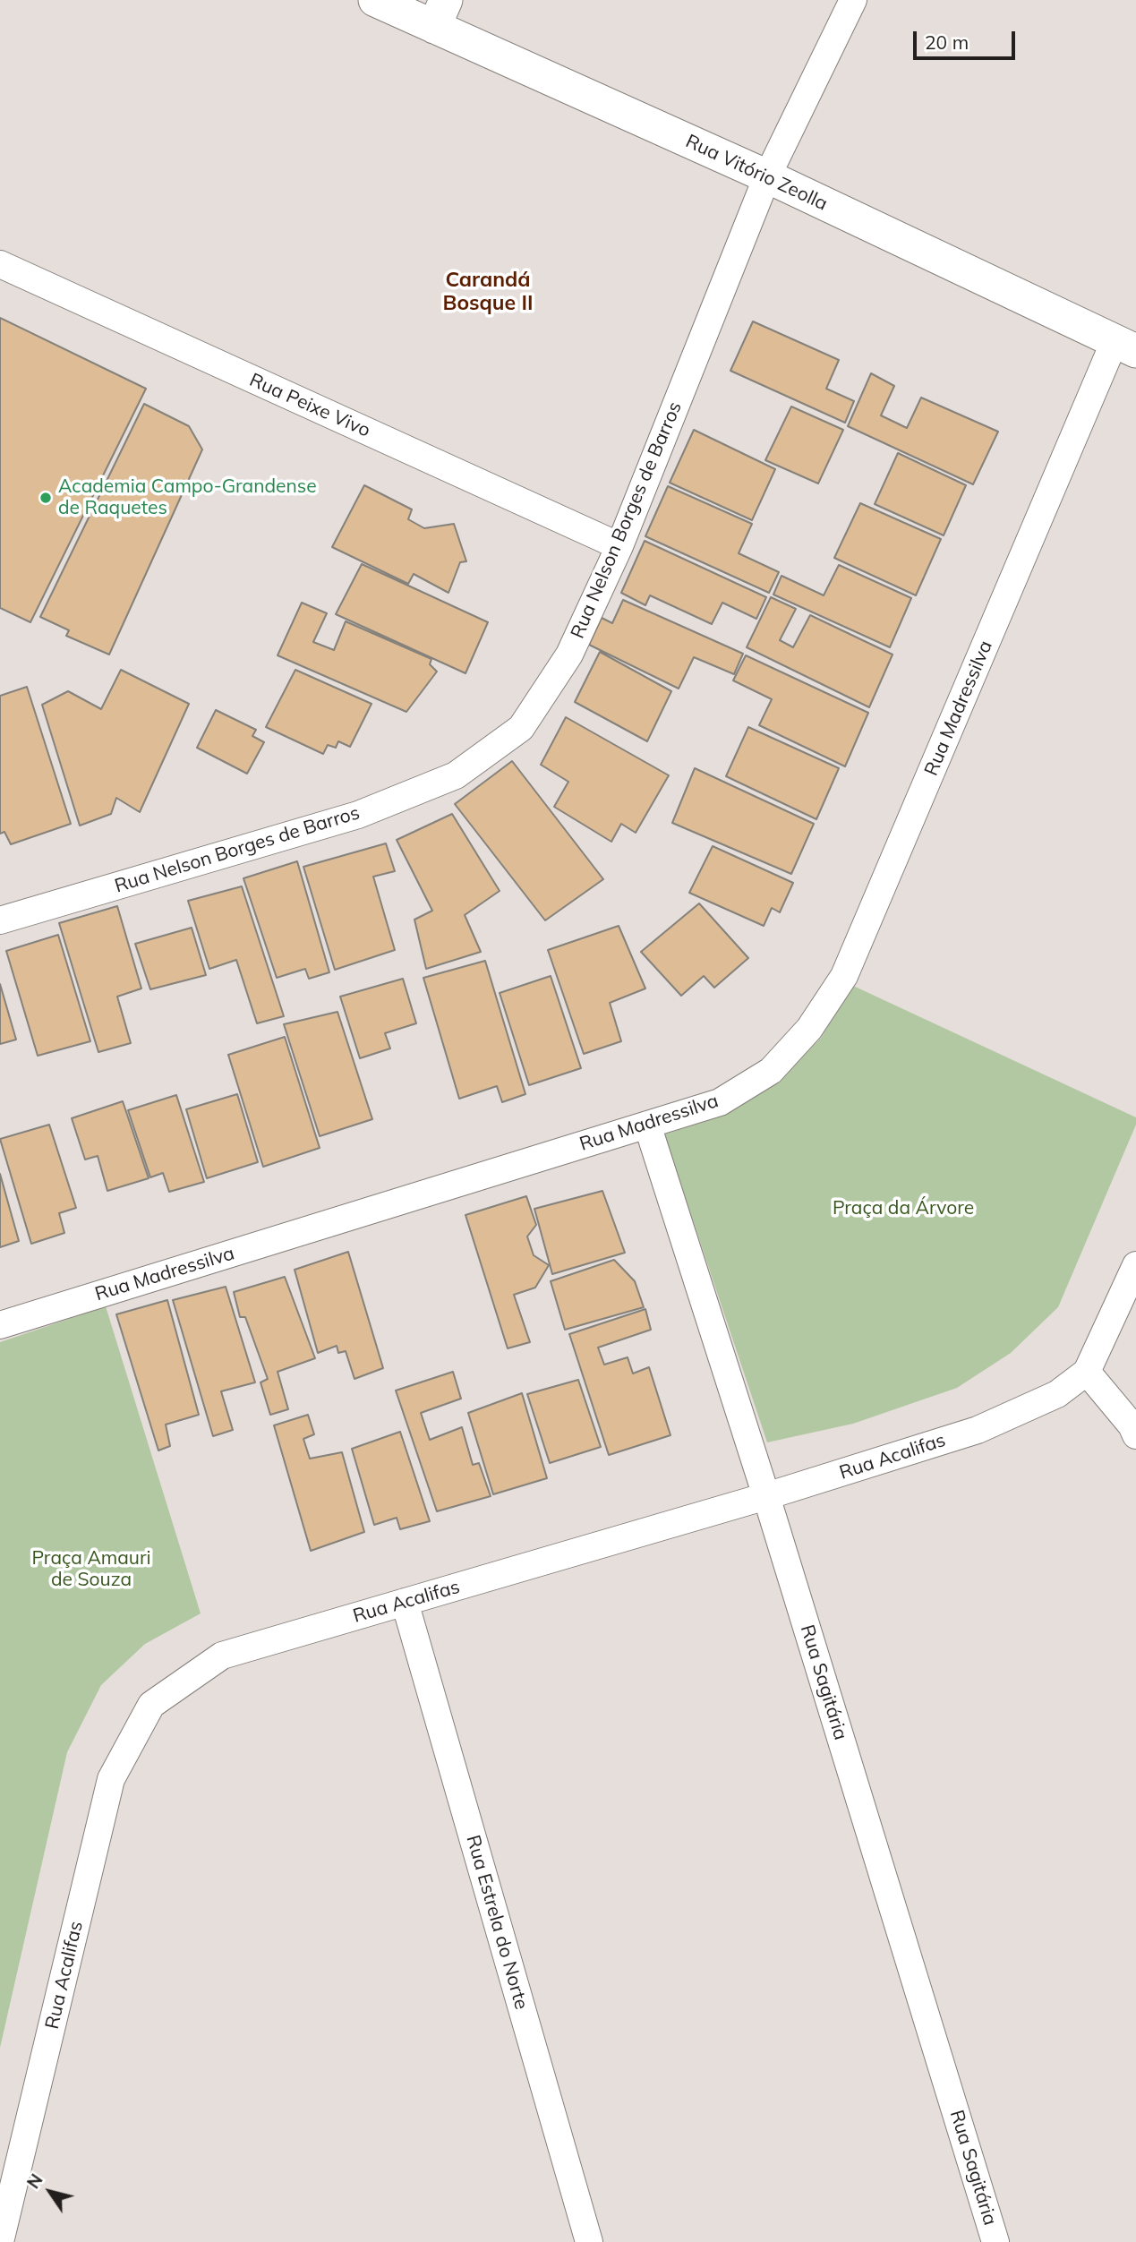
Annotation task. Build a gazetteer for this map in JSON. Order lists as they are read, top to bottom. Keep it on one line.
{"streets":{"street":["Rua Vitório Zeolla","Rua Peixe Vivo","Rua Nelson Borges de Barros","Rua Madressilva","Rua Acalifas","Rua Sagitária","Rua Estrela do Norte"]},"crossings":[["Rua Vitório Zeolla","Rua Nelson Borges de Barros"],["Rua Vitório Zeolla","Rua Madressilva"],["Rua Peixe Vivo","Rua Nelson Borges de Barros"],["Rua Madressilva","Rua Sagitária"],["Rua Acalifas","Rua Sagitária"],["Rua Acalifas","Rua Estrela do Norte"]],"districts":["Carandá Bosque II"],"parks":["Praça da Árvore","Praça Amauri de Souza"],"places":["Academia Campo-Grandense de Raquetes"],"scale_bar":"20 m","north":"top left"}
